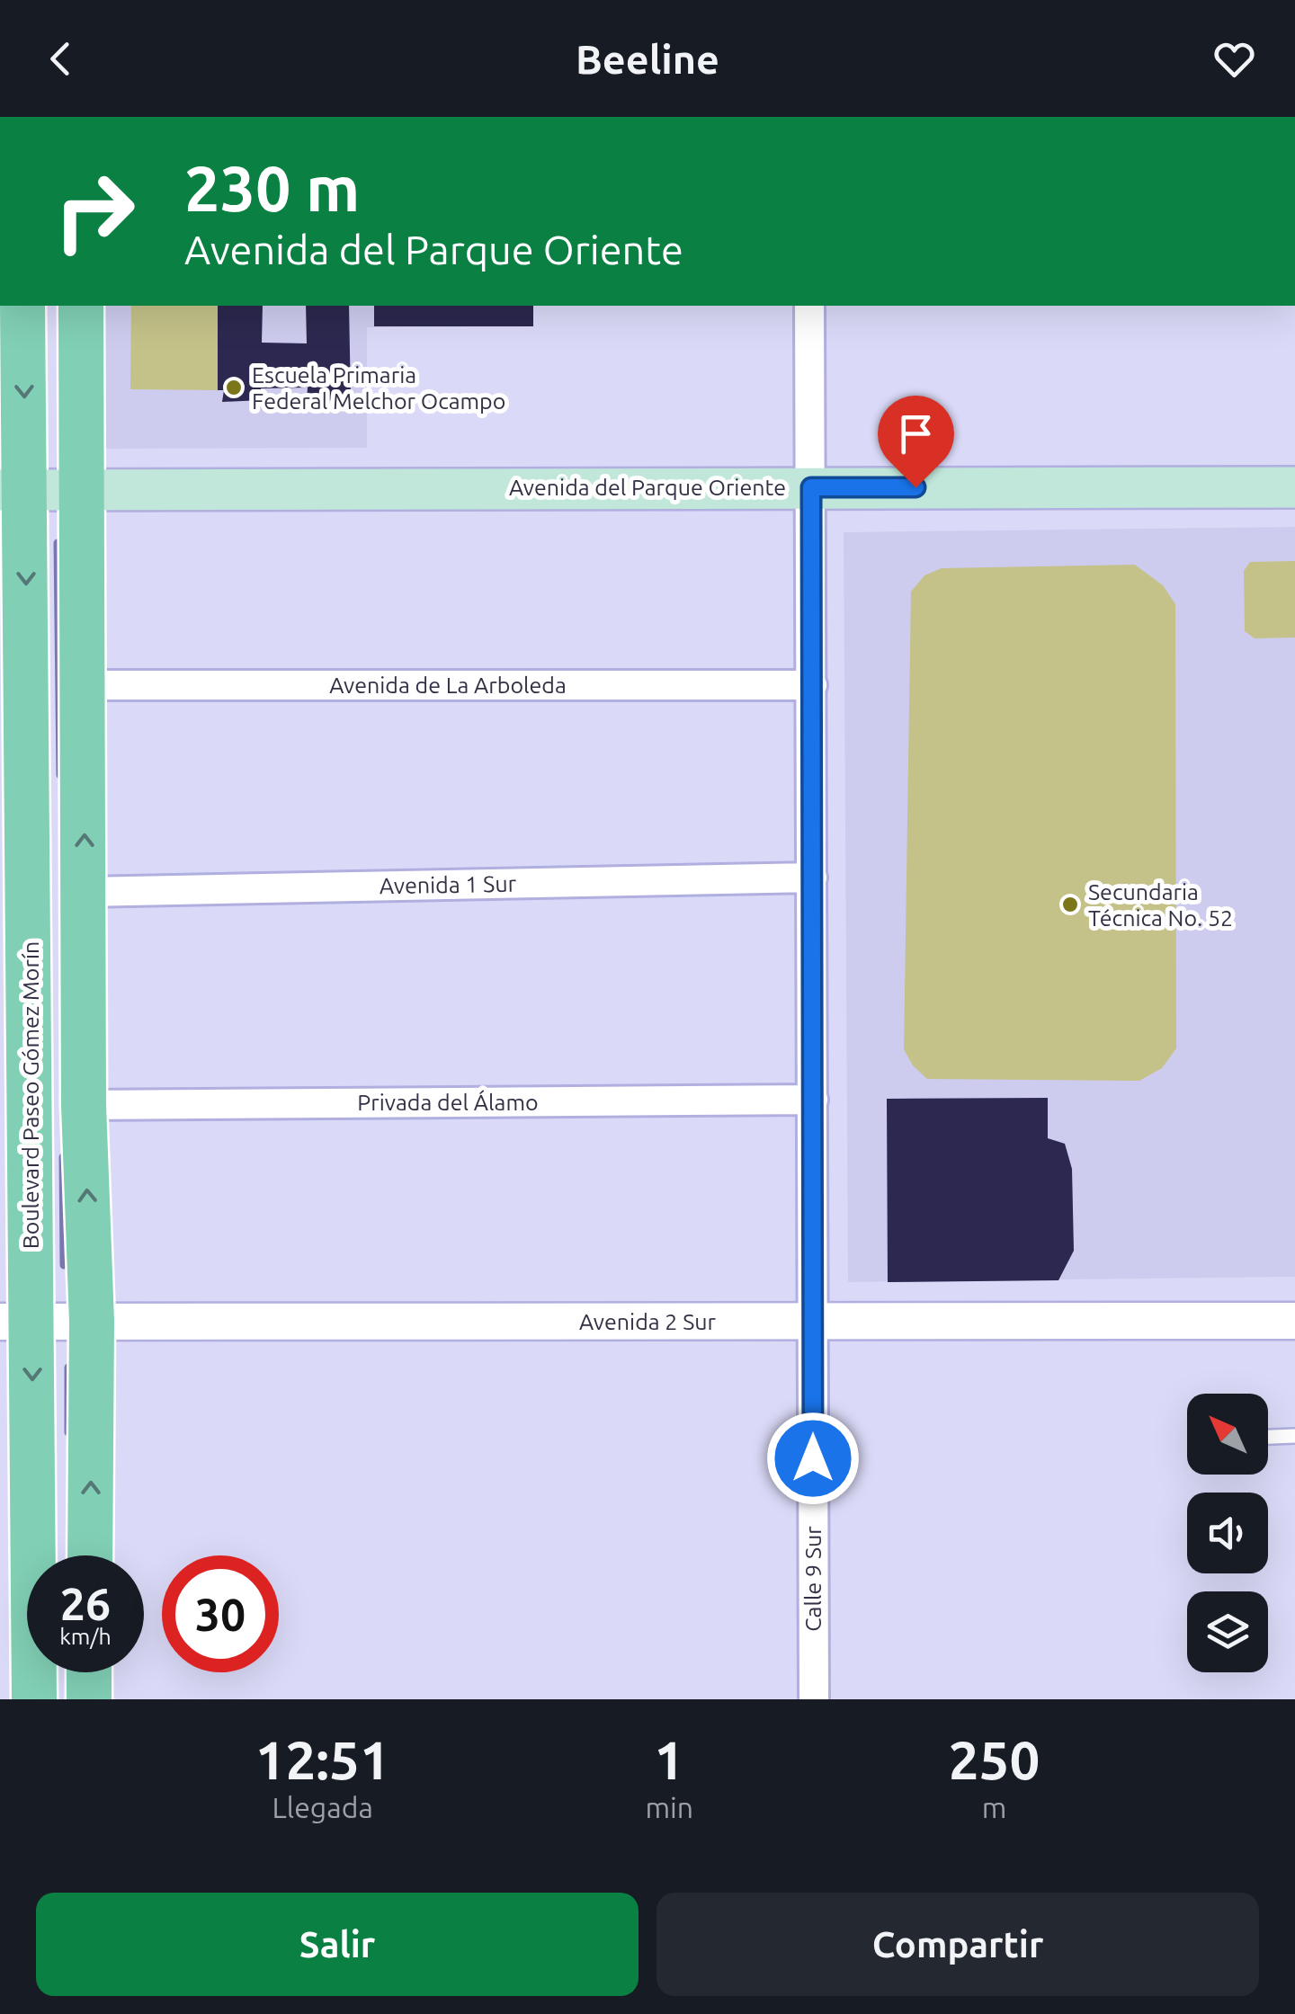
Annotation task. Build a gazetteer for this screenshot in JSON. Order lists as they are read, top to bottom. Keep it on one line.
{"streets":{"main road":["Avenida del Parque Oriente","Boulevard Paseo Gómez Morín"],"street":["Avenida de La Arboleda","Avenida 1 Sur","Privada del Álamo","Avenida 2 Sur","Calle 9 Sur"]},"crossings":[["Avenida del Parque Oriente","Boulevard Paseo Gómez Morín"],["Avenida del Parque Oriente","Calle 9 Sur"],["Avenida de La Arboleda","Calle 9 Sur"],["Avenida 1 Sur","Calle 9 Sur"],["Boulevard Paseo Gómez Morín","Avenida 2 Sur"],["Privada del Álamo","Calle 9 Sur"],["Avenida 2 Sur","Calle 9 Sur"]],"places":["Escuela Primaria Federal Melchor Ocampo","Secundaria Técnica No. 52"],"north":"top left","page":{"header":"Beeline","turn":["230 m","Avenida del Parque Oriente"],"speed":"26 km/h","limit":"30","eta":["12:51","Llegada","1","min","250","m"],"buttons":["Salir","Compartir"]}}
